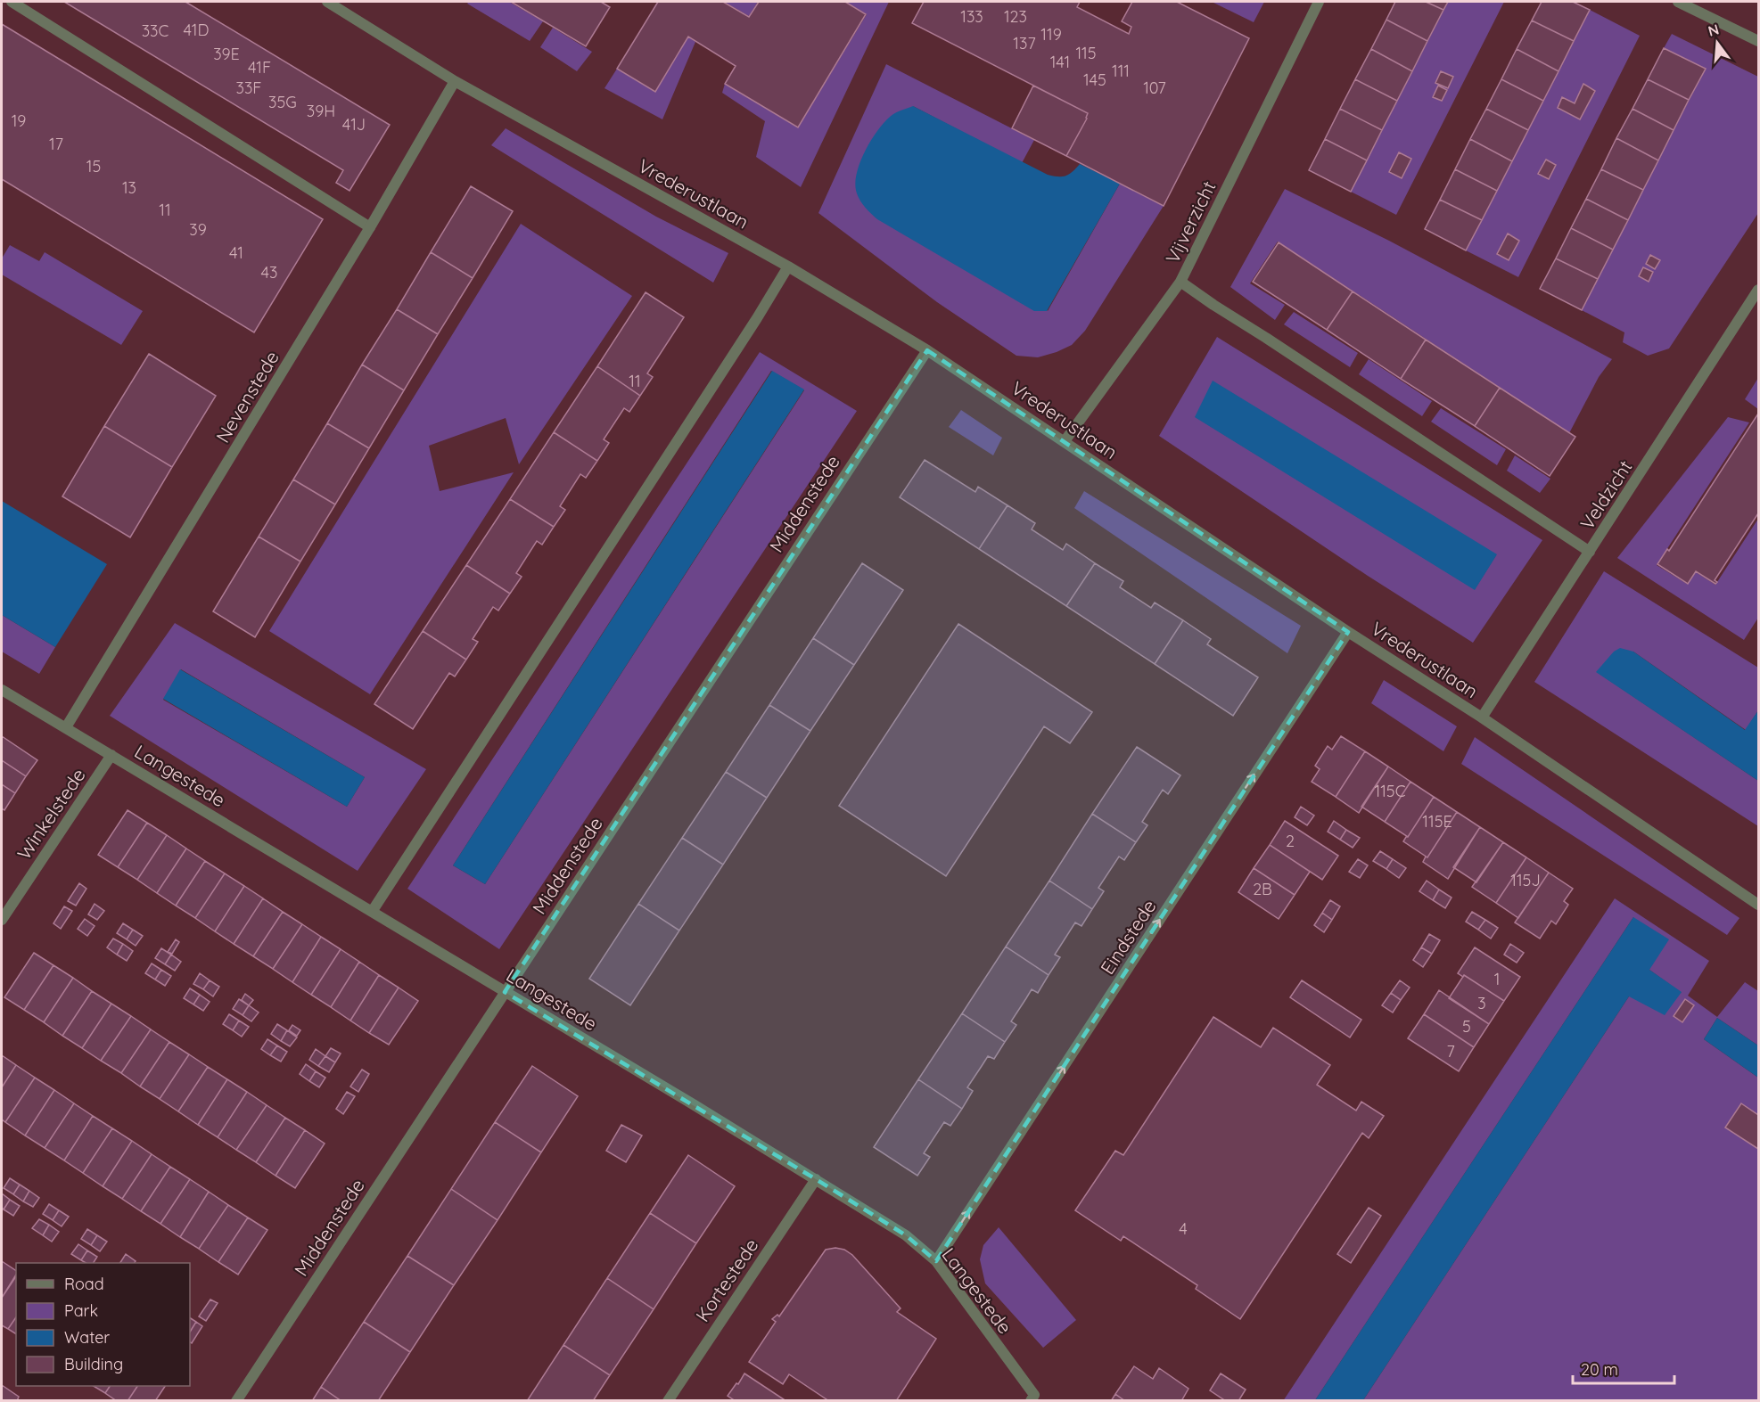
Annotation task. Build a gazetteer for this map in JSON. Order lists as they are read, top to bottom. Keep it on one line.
{"streets":{"street":["Vrederustlaan","Vijverzicht","Nevenstede","Veldzicht","Middenstede","Langestede","Winkelstede","Eindstede","Kortestede"]},"crossings":[["Vrederustlaan","Vijverzicht"],["Vrederustlaan","Nevenstede"],["Vrederustlaan","Veldzicht"],["Vrederustlaan","Middenstede"],["Vrederustlaan","Eindstede"],["Nevenstede","Langestede"],["Middenstede","Langestede"],["Langestede","Winkelstede"],["Langestede","Eindstede"],["Langestede","Kortestede"]],"one_way":["Eindstede"],"house_numbers":["133","123","41D","33C","119","137","115","39E","141","41F","111","145","33F","107","35G","39H","19","41J","17","15","13","11","39","41","43","11","115C","115E","2","115J","2B","1","3","5","7","4"],"legend":["Road","Park","Water","Building"],"scale_bar":"20 m","north":"top"}
